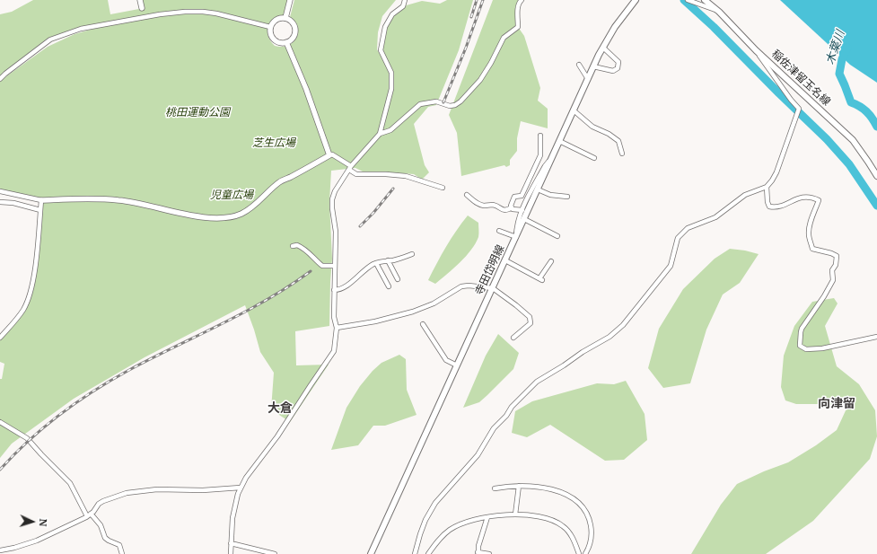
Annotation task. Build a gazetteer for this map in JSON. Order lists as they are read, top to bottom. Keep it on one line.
{"streets":{"main road":["稲佐津留玉名線","寺田岱明線"]},"districts":["向津留","大倉"],"water":["木葉川"],"parks":["桃田運動公園","芝生広場","児童広場"],"north":"right"}
